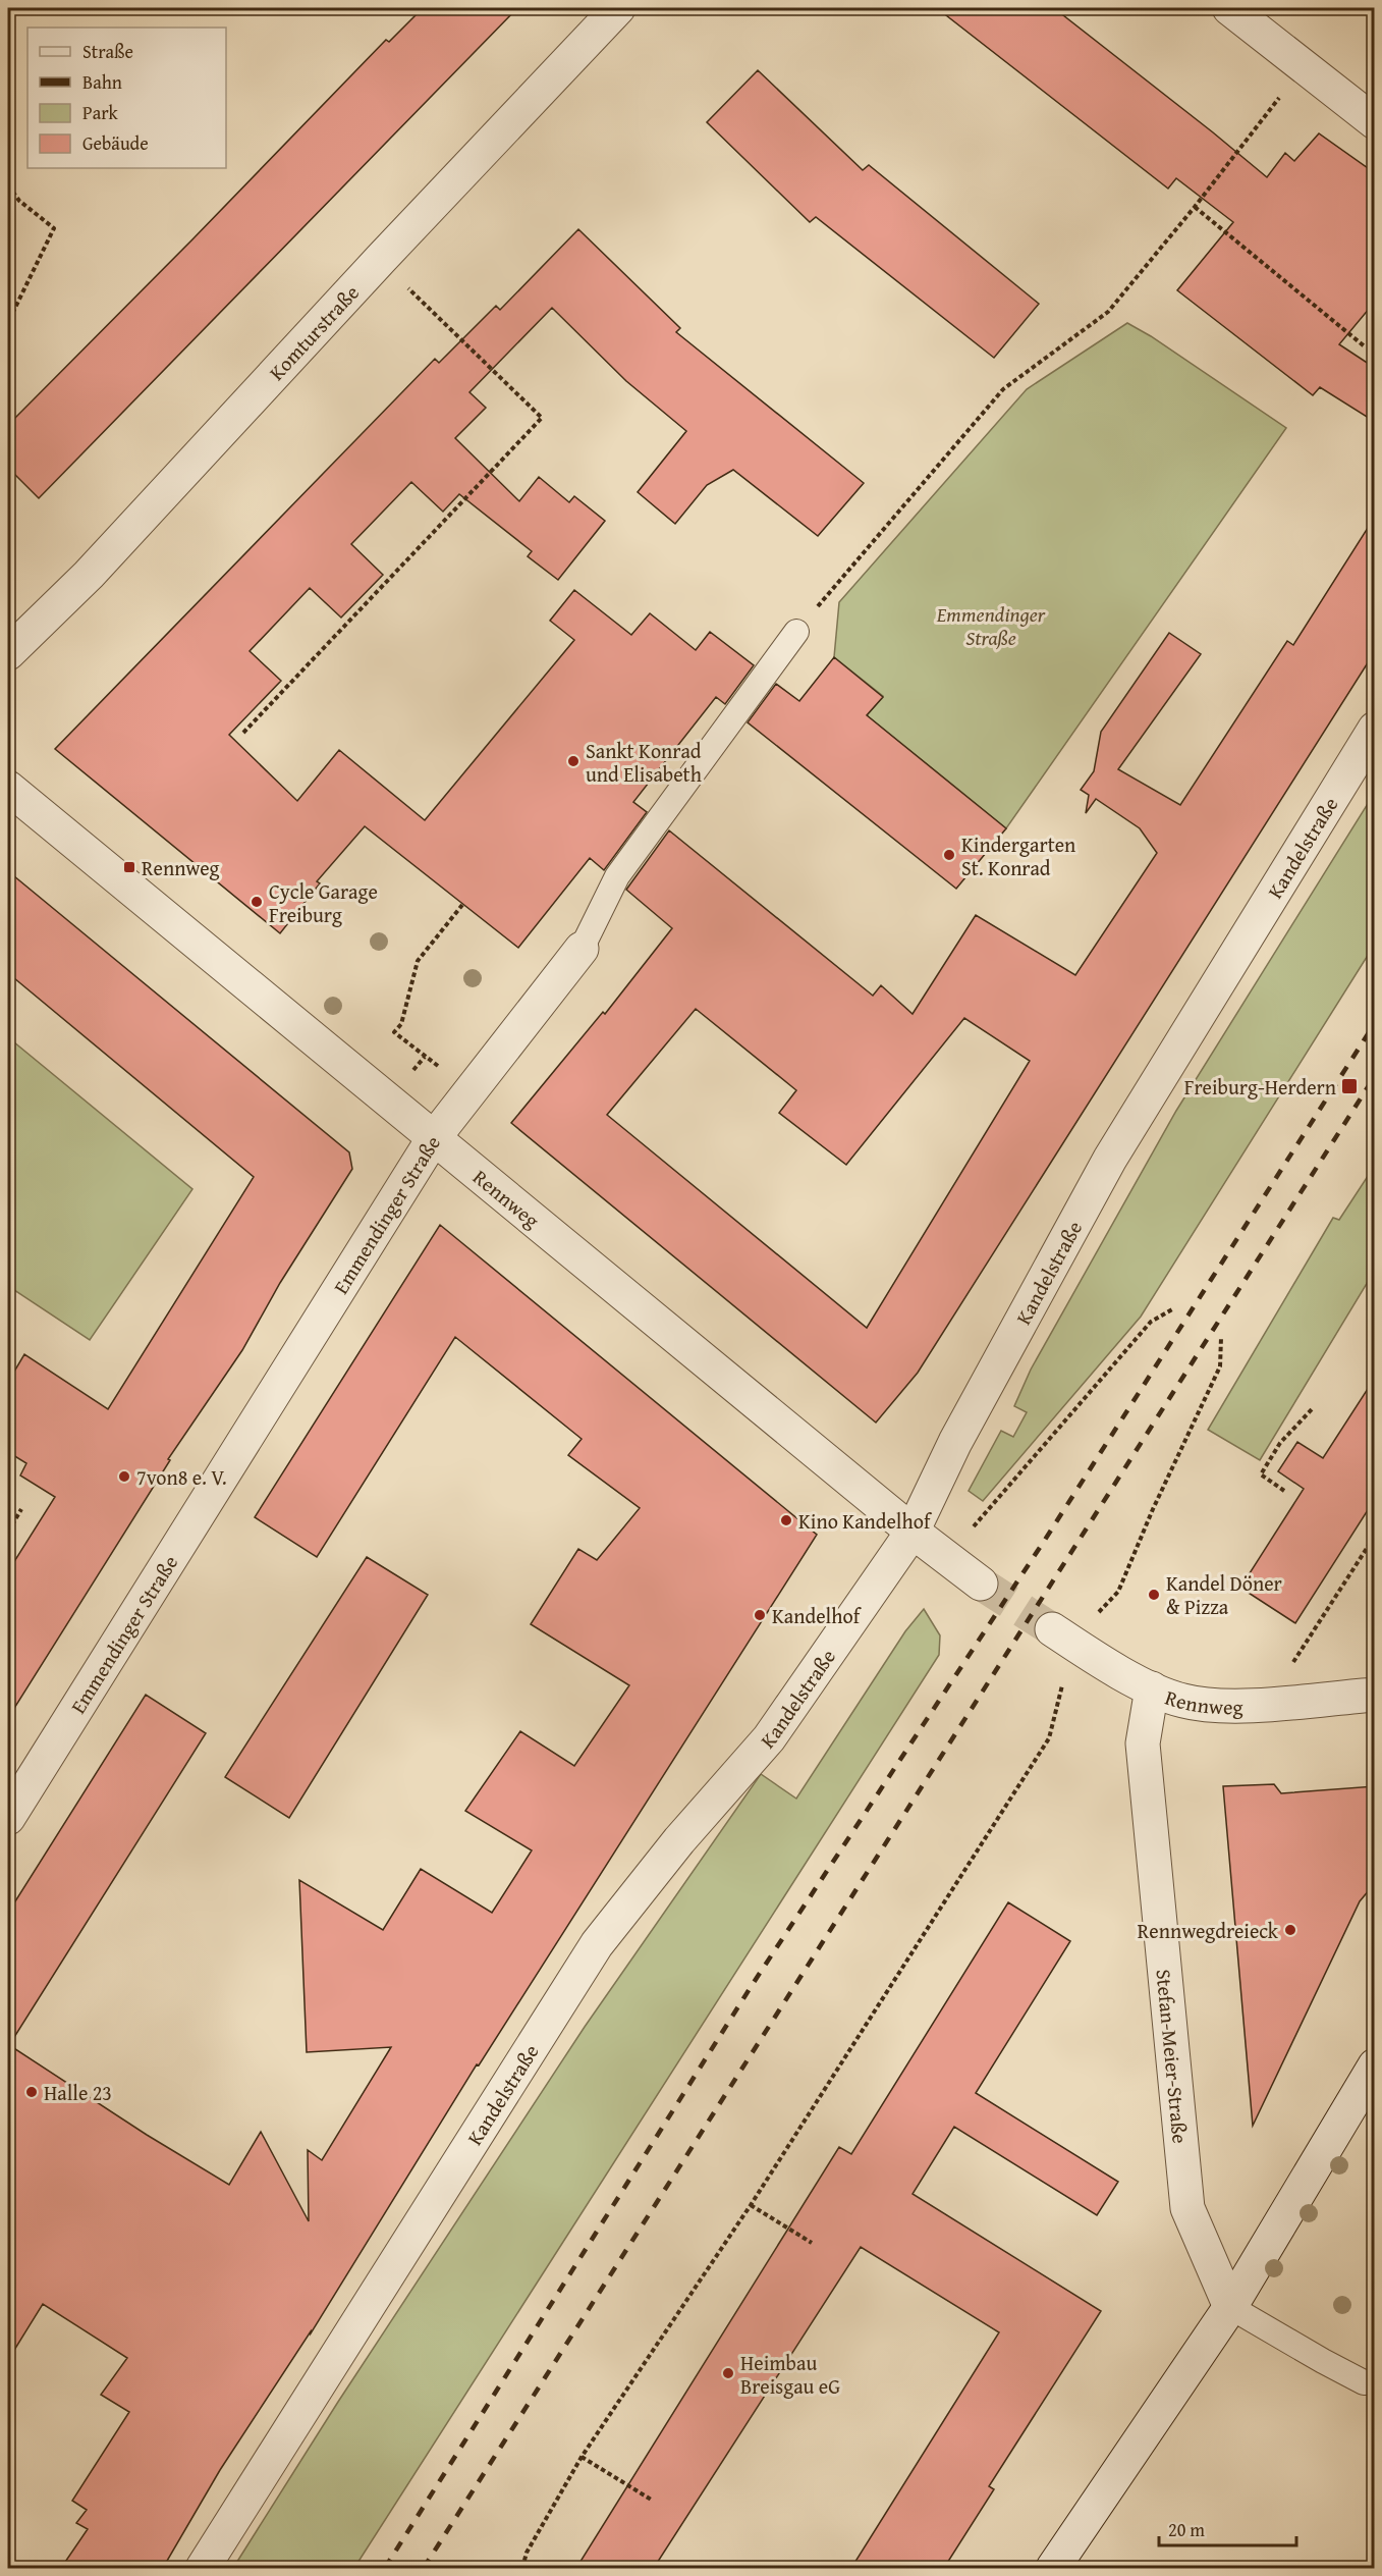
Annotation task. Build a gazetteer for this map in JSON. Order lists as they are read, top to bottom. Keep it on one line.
{"streets":{"street":["Komturstraße","Kandelstraße","Rennweg","Emmendinger Straße","Stefan-Meier-Straße"]},"crossings":[["Kandelstraße","Rennweg"],["Rennweg","Emmendinger Straße"],["Rennweg","Stefan-Meier-Straße"]],"parks":["Emmendinger Straße"],"places":{"other":["Sankt Konrad und Elisabeth","Kindergarten St. Konrad","Cycle Garage Freiburg","7von8 e. V.","Kino Kandelhof","Kandel Döner & Pizza","Kandelhof","Rennwegdreieck","Halle 23","Heimbau Breisgau eG"],"transit":["Rennweg","Freiburg-Herdern"]},"legend":["Straße","Bahn","Park","Gebäude"],"scale_bar":"20 m"}
